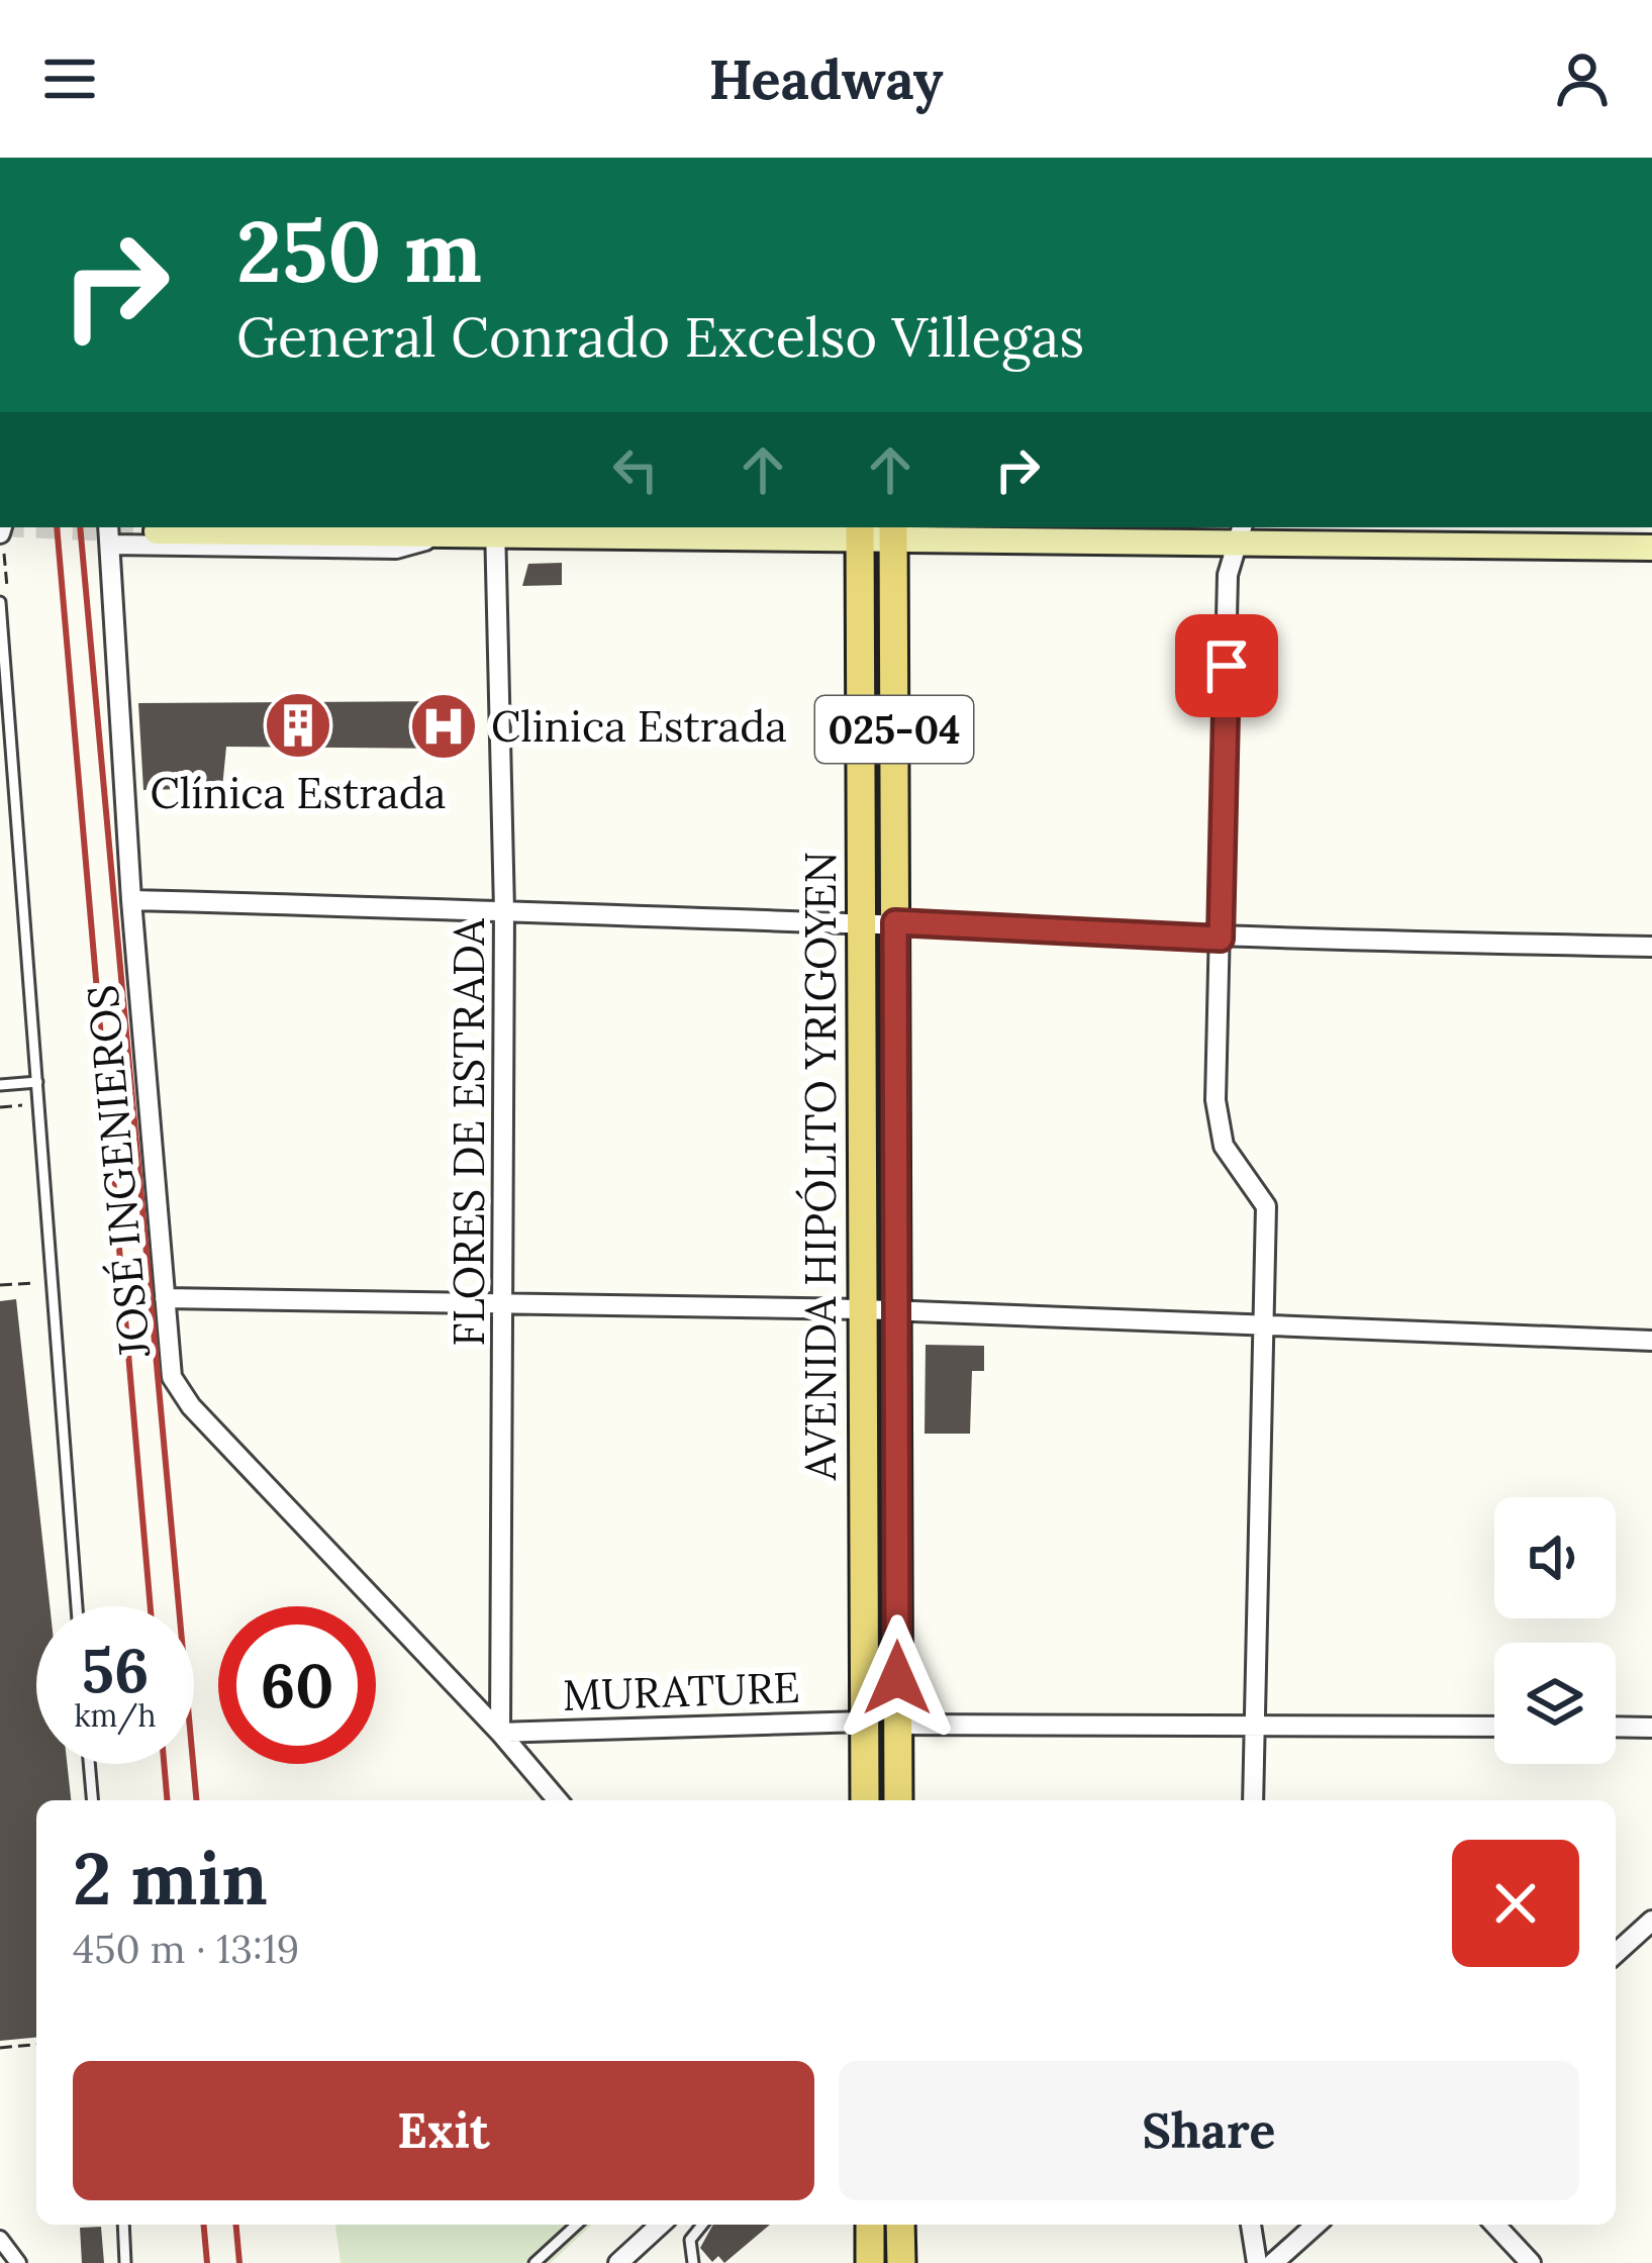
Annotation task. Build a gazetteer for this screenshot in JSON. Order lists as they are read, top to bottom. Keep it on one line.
{"streets":{"main road":["025-04","AVENIDA HIPÓLITO YRIGOYEN"],"street":["FLORES DE ESTRADA","JOSÉ INGENIEROS","MURATURE"]},"crossings":[["FLORES DE ESTRADA","JOSÉ INGENIEROS"],["FLORES DE ESTRADA","MURATURE"],["AVENIDA HIPÓLITO YRIGOYEN","MURATURE"],["JOSÉ INGENIEROS","MURATURE"]],"places":{"building":["Clínica Estrada"],"hospital":["Clinica Estrada"]},"page":{"header":"Headway","turn":["250 m","General Conrado Excelso Villegas"],"speed":"56 km/h","limit":"60","heading":["2 min","450 m · 13:19"],"buttons":["Exit","Share"]}}
